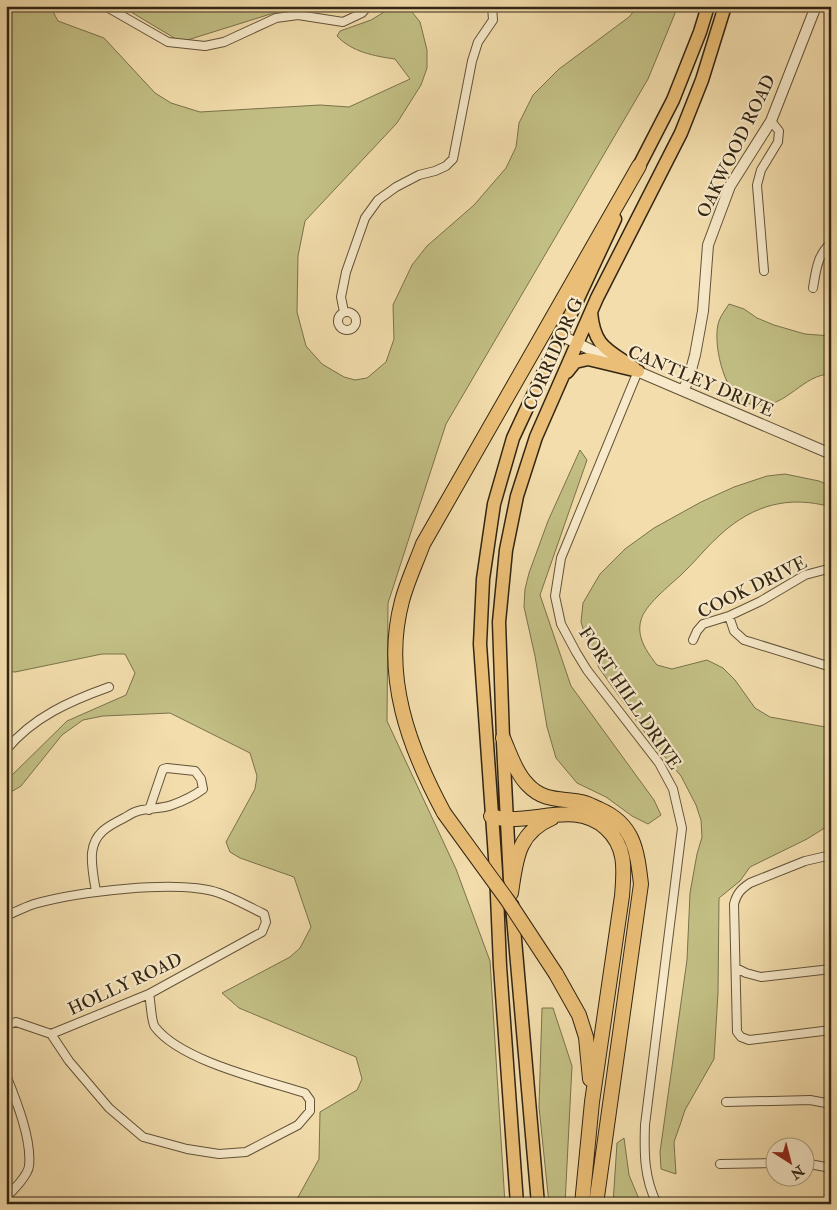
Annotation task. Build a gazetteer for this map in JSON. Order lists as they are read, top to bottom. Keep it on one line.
{"streets":{"main road":["CORRIDOR G"],"street":["OAKWOOD ROAD","CANTLEY DRIVE","COOK DRIVE","FORT HILL DRIVE","HOLLY ROAD"]},"crossings":[["OAKWOOD ROAD","CANTLEY DRIVE"],["CORRIDOR G","CANTLEY DRIVE"],["CANTLEY DRIVE","FORT HILL DRIVE"]],"north":"bottom right"}
